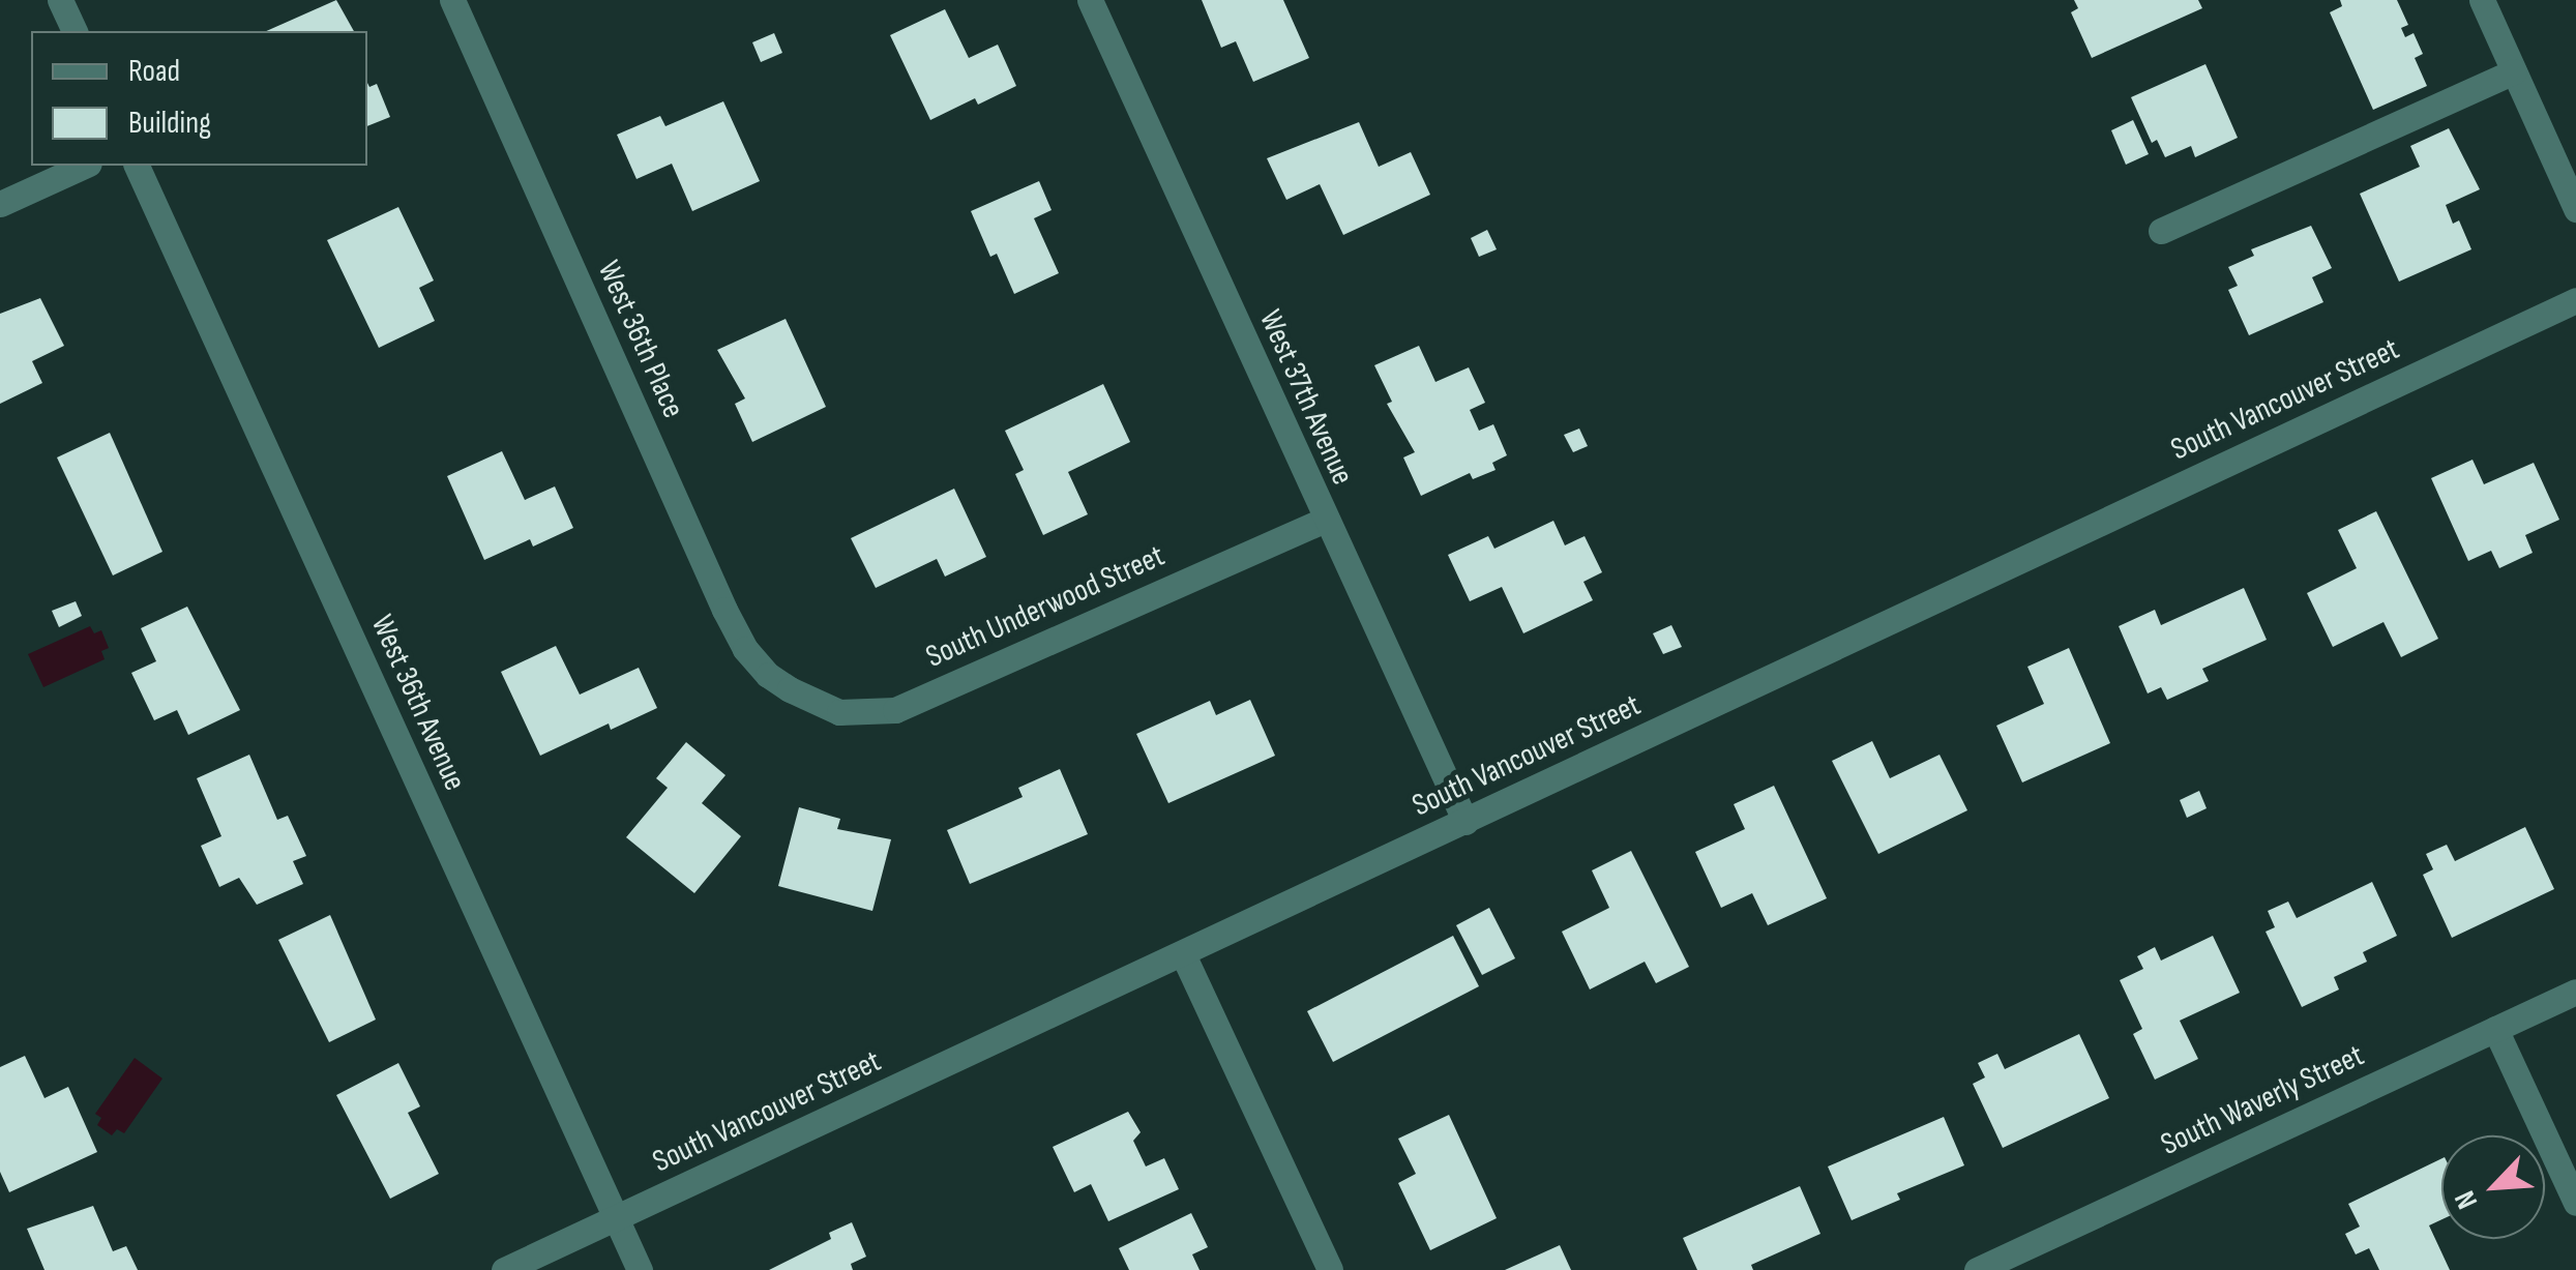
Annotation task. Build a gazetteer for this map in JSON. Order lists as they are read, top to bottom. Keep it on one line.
{"streets":{"street":["West 36th Place","West 37th Avenue","South Vancouver Street","South Underwood Street","West 36th Avenue","South Waverly Street"]},"crossings":[["West 36th Place","South Underwood Street"],["West 37th Avenue","South Vancouver Street"],["West 37th Avenue","South Underwood Street"],["South Vancouver Street","West 36th Avenue"]],"legend":["Road","Building"],"north":"bottom left"}
